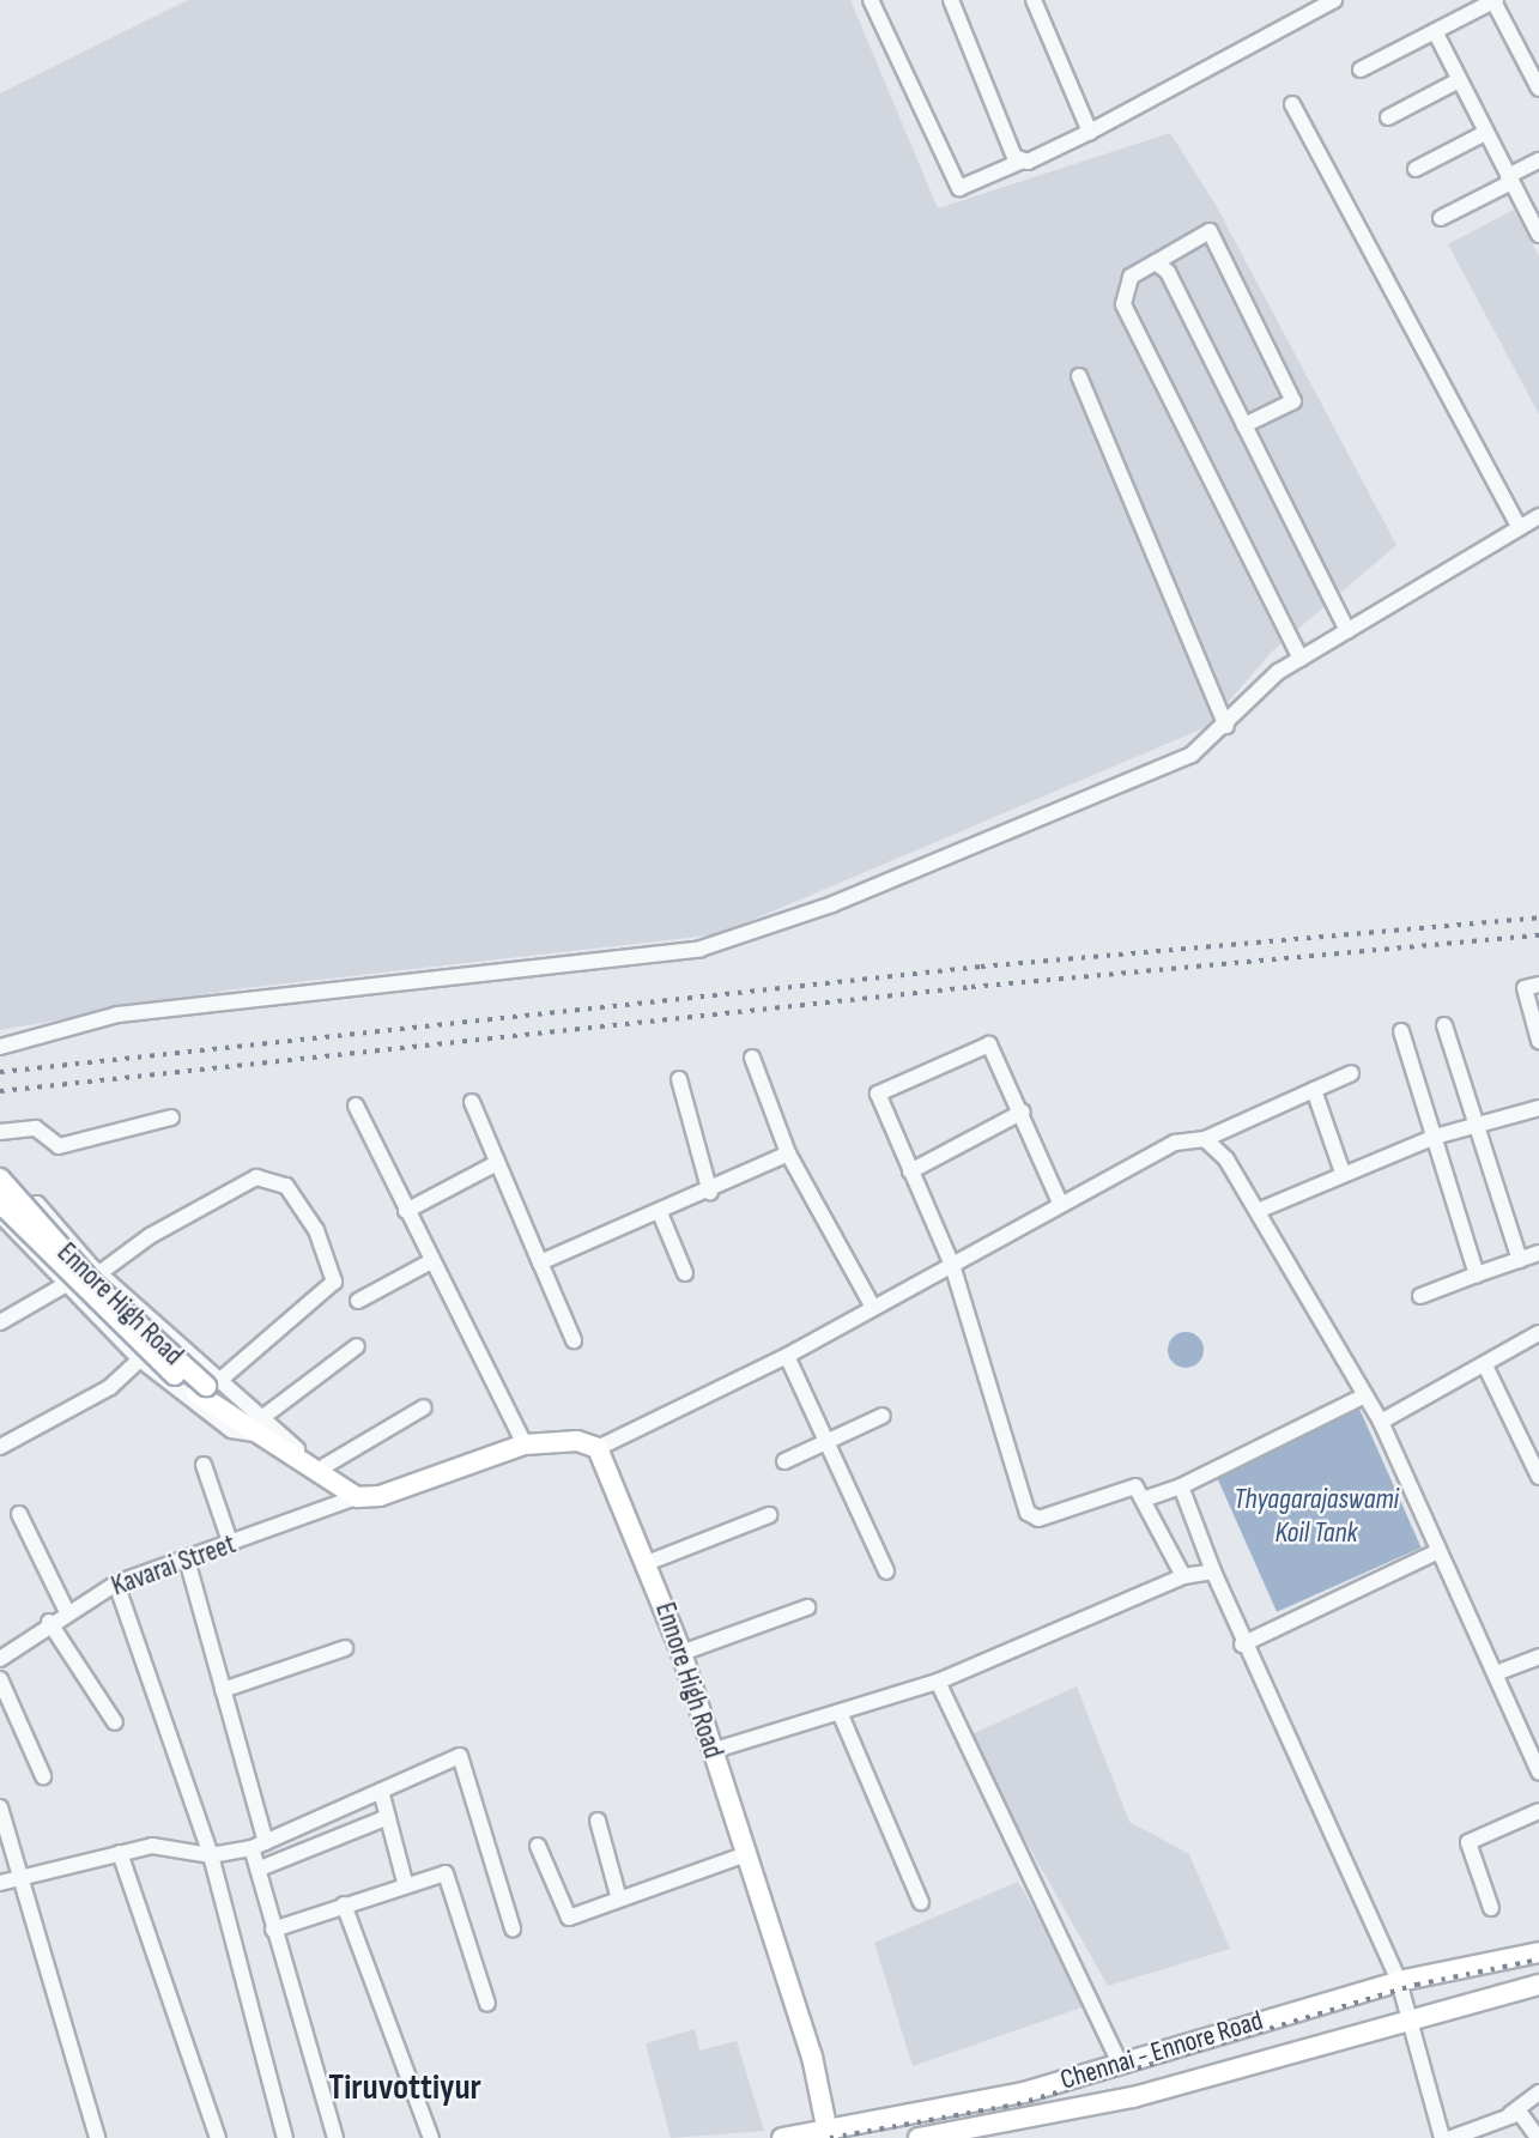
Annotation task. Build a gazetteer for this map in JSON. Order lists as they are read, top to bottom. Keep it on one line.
{"streets":{"main road":["Ennore High Road","Chennai - Ennore Road"],"street":["Kavarai Street"]},"crossings":[["Ennore High Road","Kavarai Street"],["Ennore High Road","Chennai - Ennore Road"]],"districts":["Tiruvottiyur"],"water":["Thyagarajaswami Koil Tank"]}
